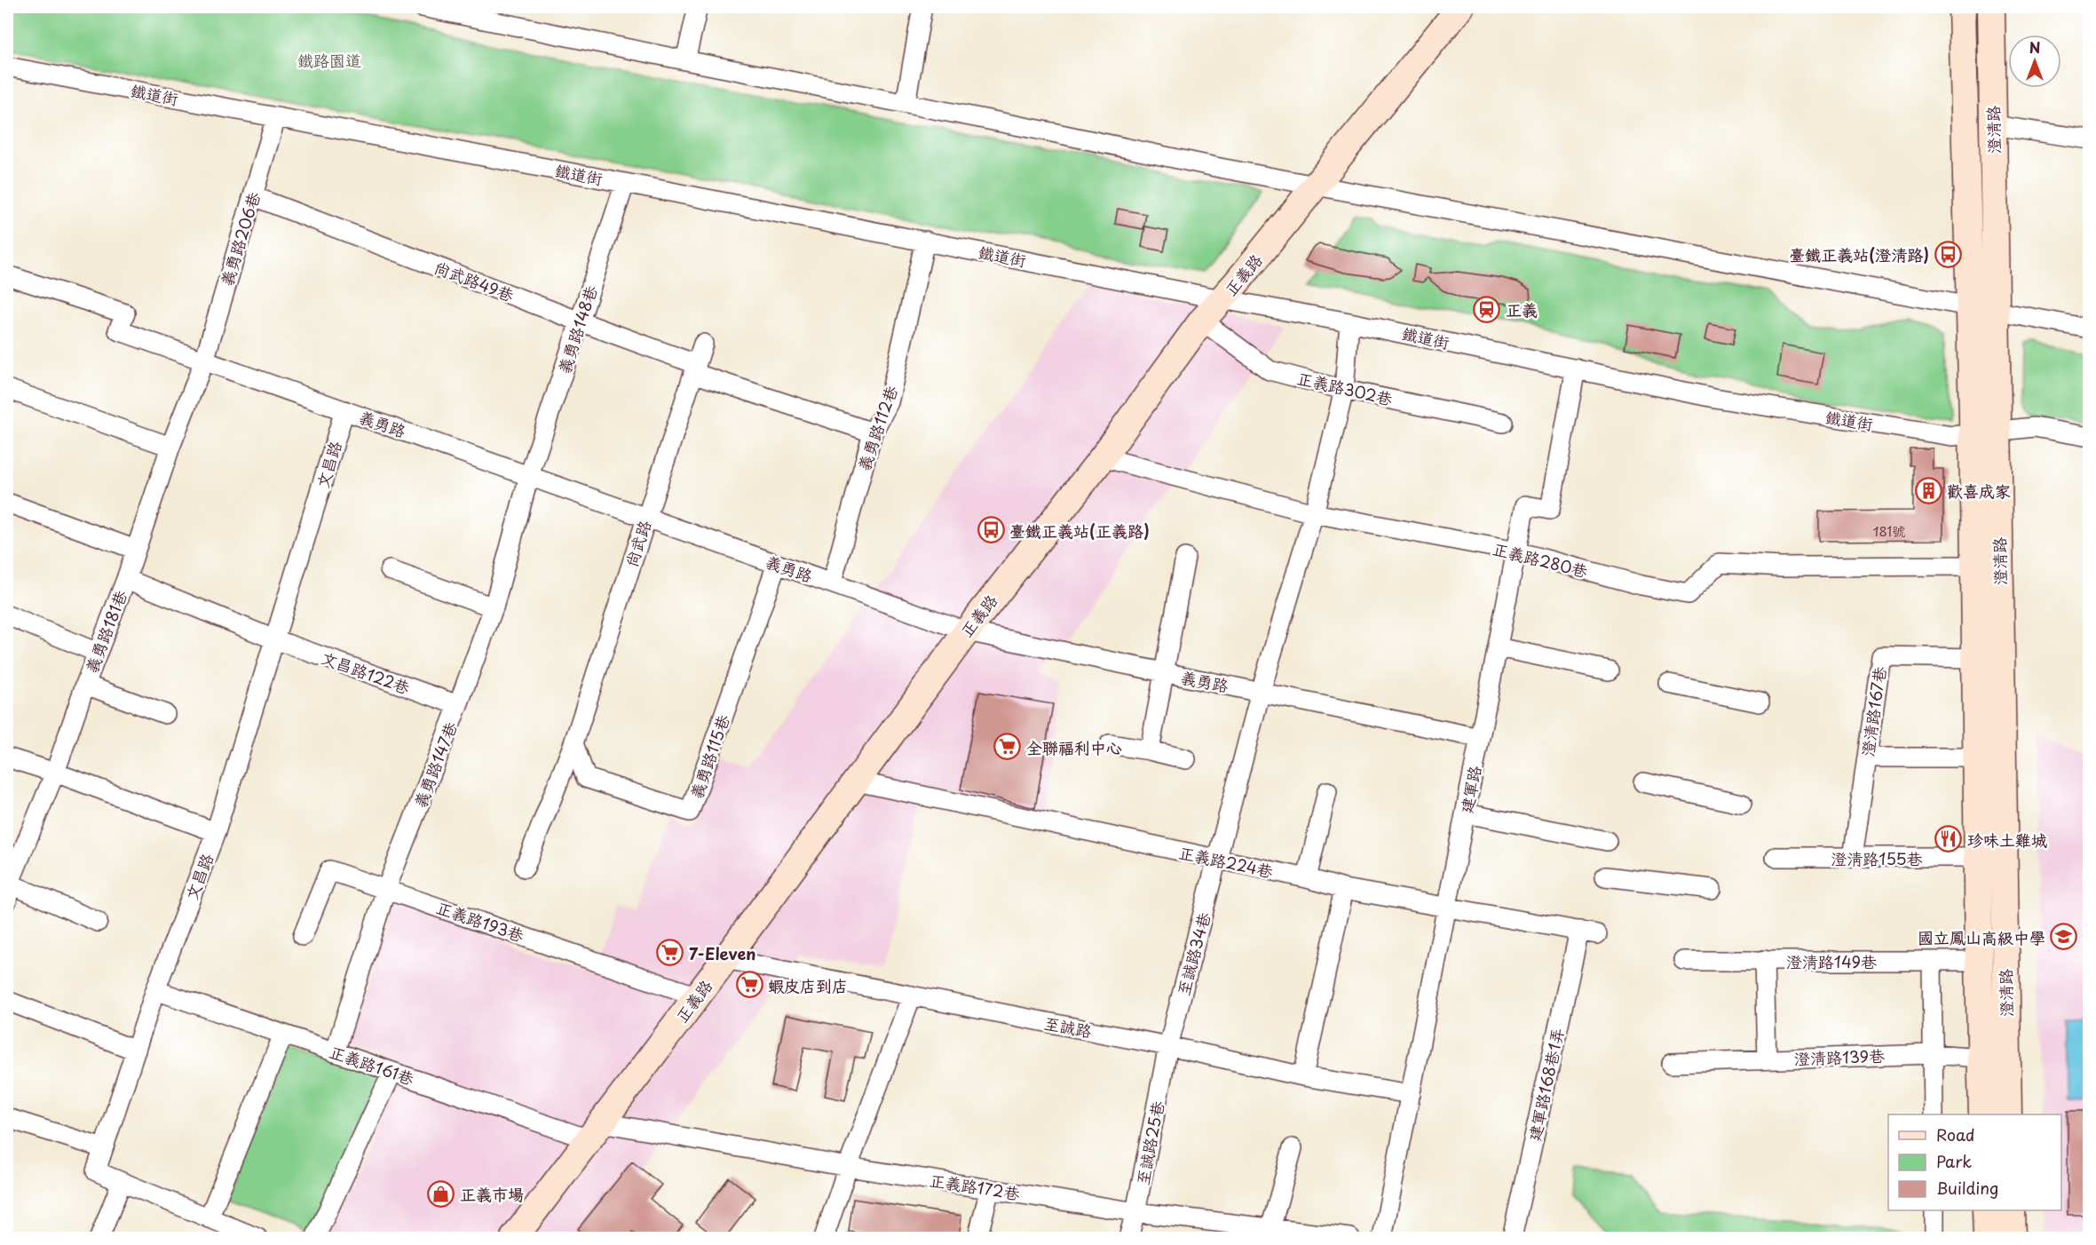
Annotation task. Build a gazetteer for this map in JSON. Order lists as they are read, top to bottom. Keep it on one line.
{"streets":{"main road":["澄清路","正義路"],"street":["鐵道街","義勇路206巷","尚武路49巷","義勇路148巷","正義路302巷","義勇路","義勇路112巷","文昌路","尚武路","正義路280巷","義勇路181巷","文昌路122巷","澄清路167巷","義勇路115巷","義勇路147巷","建軍路","澄清路155巷","正義路224巷","正義路193巷","至誠路34巷","澄清路149巷","至誠路","澄清路139巷","正義路161巷","建軍路168巷1弄","至誠路25巷","正義路172巷"]},"crossings":[["鐵道街","澄清路"],["鐵道街","義勇路206巷"],["鐵道街","正義路"],["鐵道街","義勇路148巷"],["鐵道街","義勇路112巷"],["鐵道街","建軍路"],["鐵道街","至誠路34巷"],["澄清路","正義路280巷"],["澄清路","澄清路167巷"],["澄清路","澄清路155巷"],["澄清路","澄清路149巷"],["澄清路","澄清路139巷"],["義勇路206巷","尚武路49巷"],["義勇路206巷","義勇路"],["義勇路206巷","義勇路181巷"],["正義路","正義路302巷"],["正義路","義勇路"],["正義路","正義路280巷"],["正義路","正義路224巷"],["正義路","正義路193巷"],["正義路","至誠路"],["正義路","正義路161巷"],["正義路","正義路172巷"],["尚武路49巷","義勇路148巷"],["尚武路49巷","義勇路112巷"],["尚武路49巷","尚武路"],["義勇路148巷","義勇路"],["義勇路148巷","義勇路147巷"],["正義路302巷","至誠路34巷"],["義勇路","義勇路112巷"],["義勇路","文昌路"],["義勇路","尚武路"],["義勇路","義勇路181巷"],["義勇路","義勇路115巷"],["義勇路","義勇路147巷"],["義勇路","建軍路"],["義勇路","至誠路34巷"],["文昌路","文昌路122巷"],["文昌路","正義路161巷"],["尚武路","義勇路115巷"],["正義路280巷","建軍路"],["正義路280巷","至誠路34巷"],["義勇路181巷","文昌路122巷"],["文昌路122巷","義勇路147巷"],["澄清路167巷","澄清路155巷"],["義勇路147巷","正義路193巷"],["義勇路147巷","正義路161巷"],["建軍路","正義路224巷"],["建軍路","至誠路"],["正義路224巷","至誠路34巷"],["正義路224巷","建軍路168巷1弄"],["至誠路34巷","至誠路"],["至誠路34巷","至誠路25巷"],["至誠路","至誠路25巷"],["正義路161巷","正義路172巷"],["至誠路25巷","正義路172巷"]],"parks":["鐵路園道"],"places":{"bus stop":["臺鐵正義站(澄清路)","臺鐵正義站(正義路)"],"station":["正義"],"building":["歡喜成家"],"supermarket":["全聯福利中心","7-Eleven","蝦皮店到店"],"restaurant":["珍味土雞城"],"school or university":["國立鳳山高級中學"],"shop":["正義市場"]},"house_numbers":["181號"],"legend":["Road","Park","Building"],"north":"top"}
